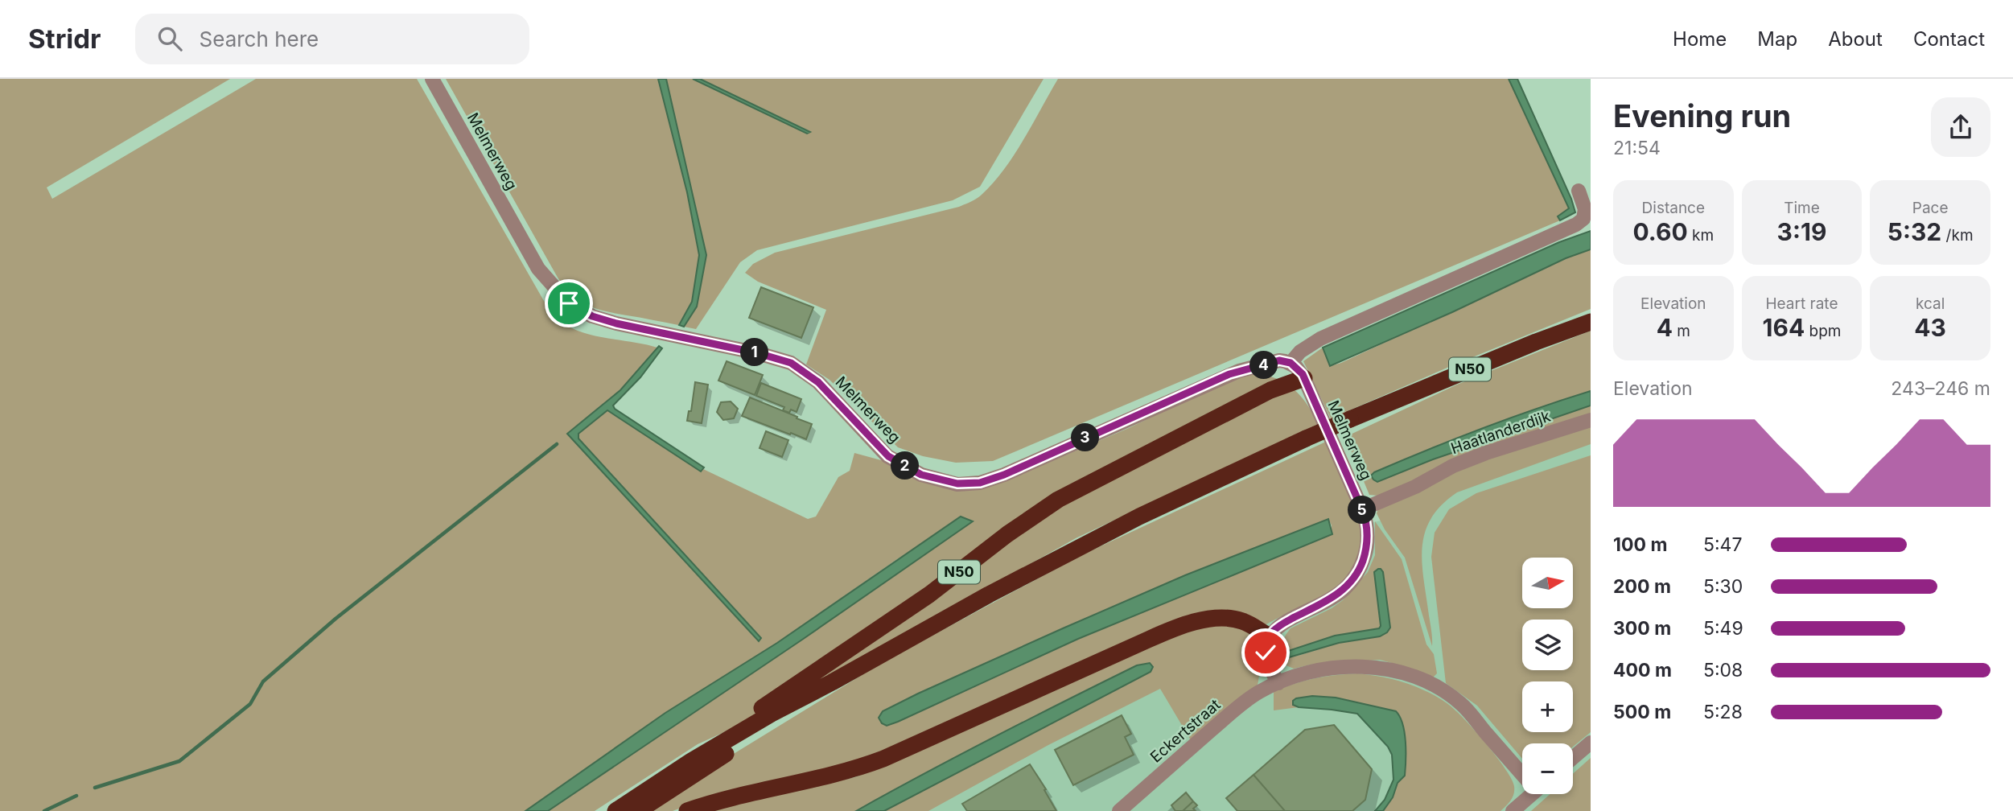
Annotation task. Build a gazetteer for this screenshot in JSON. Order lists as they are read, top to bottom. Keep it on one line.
{"streets":{"highway":["N50"],"street":["Melmerweg","Haatlanderdijk","Eckertstraat"]},"crossings":[["Melmerweg","N50"],["Melmerweg","Haatlanderdijk"]],"north":"right","page":{"header":"Stridr","search":"Search here","nav":["Home","Map","About","Contact"],"heading":["Evening run","21:54"],"stats":[["Distance","0.60 km"],["Time","3:19"],["Pace","5:32 /km"],["Elevation","4 m"],["Heart rate","164 bpm"],["kcal","43"]],"pins":["1","4","3","2","5"],"chart":["Elevation","243–246 m"],"list":[{"name":"100 m","note":"5:47"},{"name":"200 m","note":"5:30"},{"name":"300 m","note":"5:49"},{"name":"400 m","note":"5:08"},{"name":"500 m","note":"5:28"}],"map_buttons":["+","−"]}}
